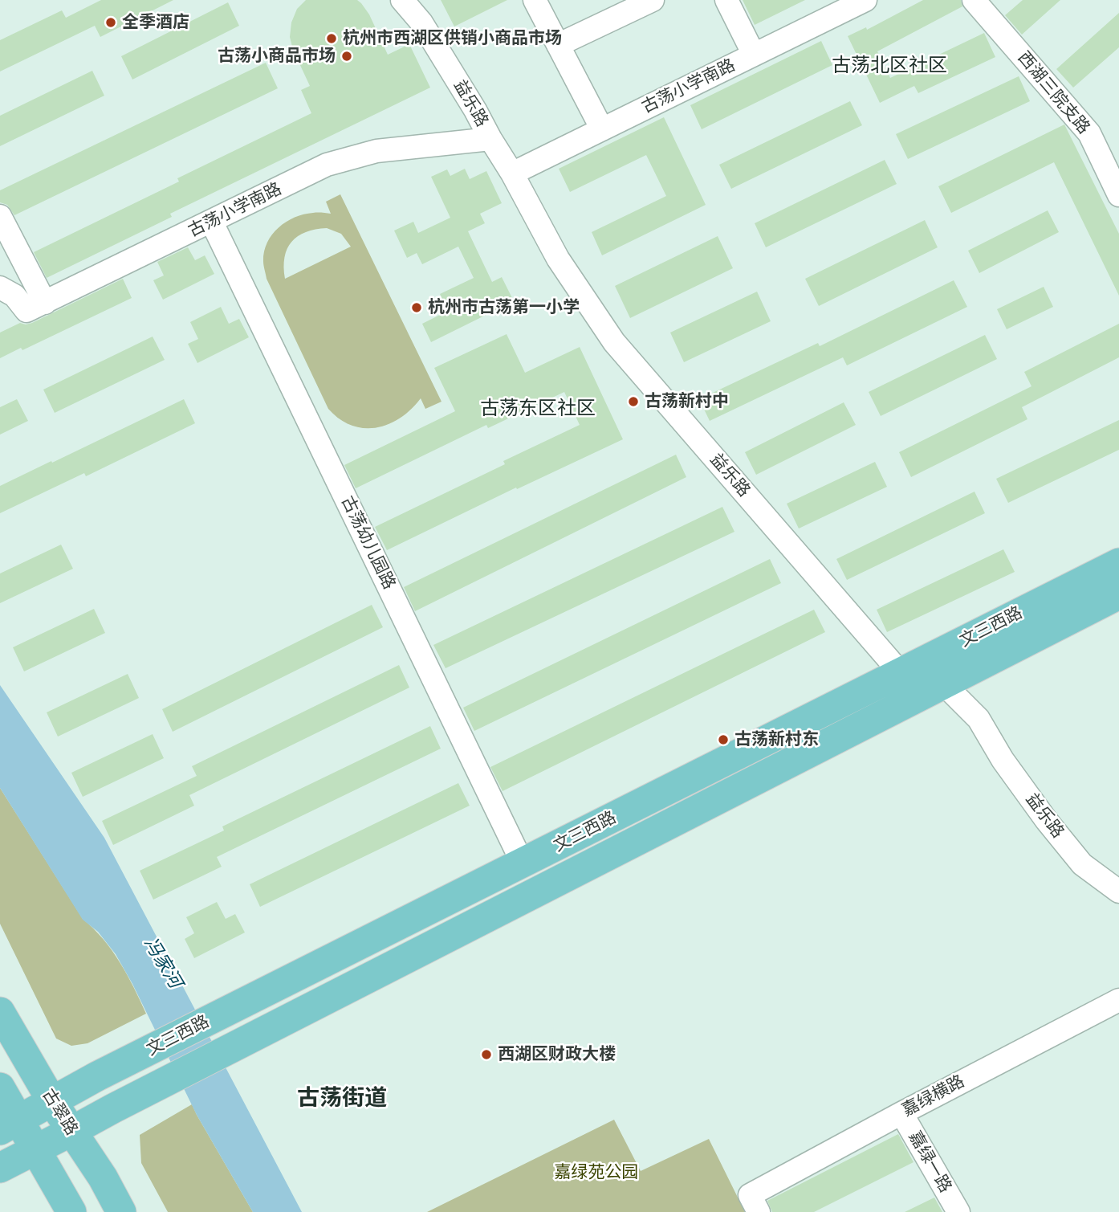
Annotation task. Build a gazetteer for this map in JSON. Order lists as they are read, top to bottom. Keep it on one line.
{"streets":{"main road":["文三西路","古翠路"],"street":["古荡小学南路","西湖三院支路","益乐路","古荡幼儿园路","嘉绿横路","嘉绿一路"]},"crossings":[["古荡小学南路","益乐路"],["古荡小学南路","古荡幼儿园路"],["益乐路","文三西路"],["古荡幼儿园路","文三西路"],["文三西路","古翠路"],["嘉绿横路","嘉绿一路"]],"districts":["古荡北区社区","古荡东区社区","古荡街道"],"water":["冯家河"],"parks":["嘉绿苑公园"],"places":["全季酒店","杭州市西湖区供销小商品市场","古荡小商品市场","杭州市古荡第一小学","古荡新村中","古荡新村东","西湖区财政大楼"]}
